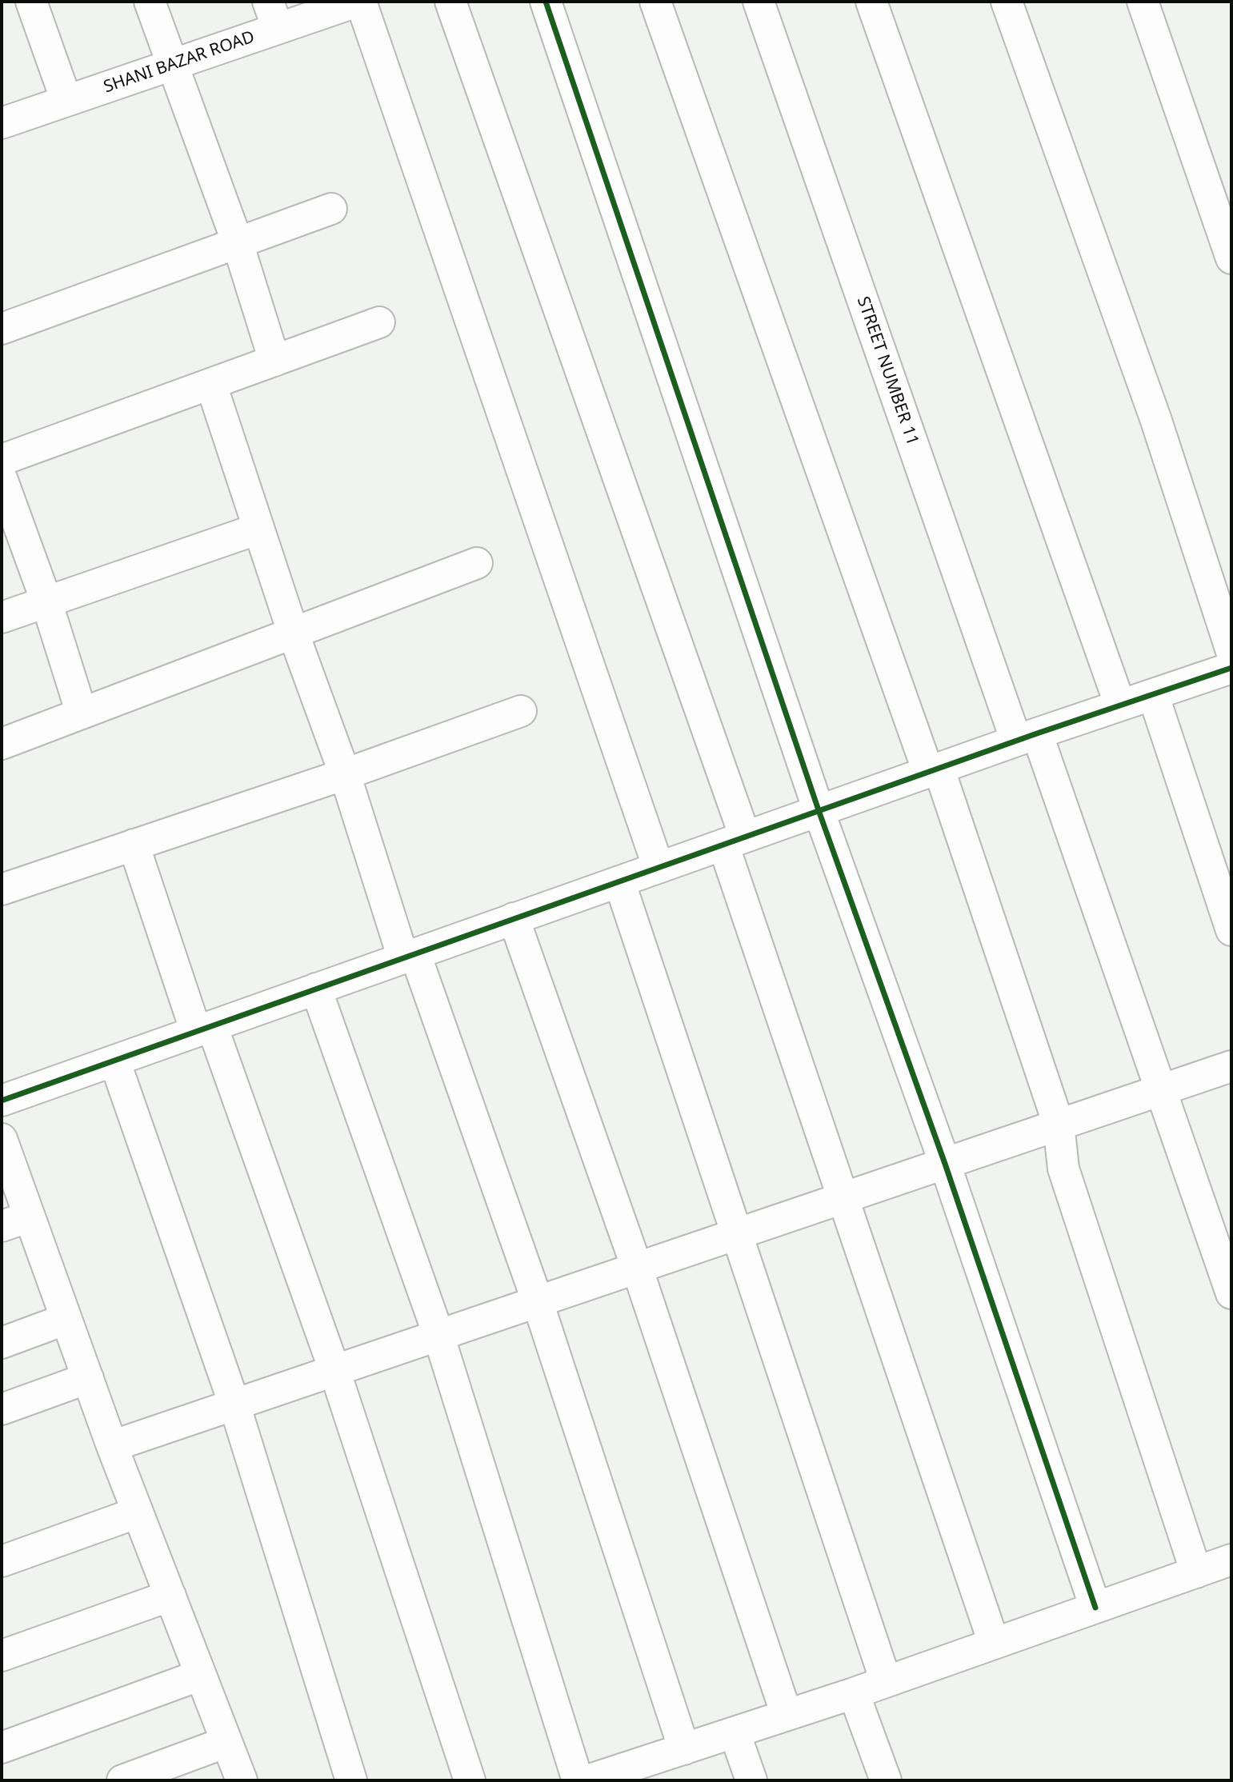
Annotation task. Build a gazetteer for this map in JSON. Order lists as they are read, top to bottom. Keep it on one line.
{"streets":{"street":["SHANI BAZAR ROAD","STREET NUMBER 11"]}}
